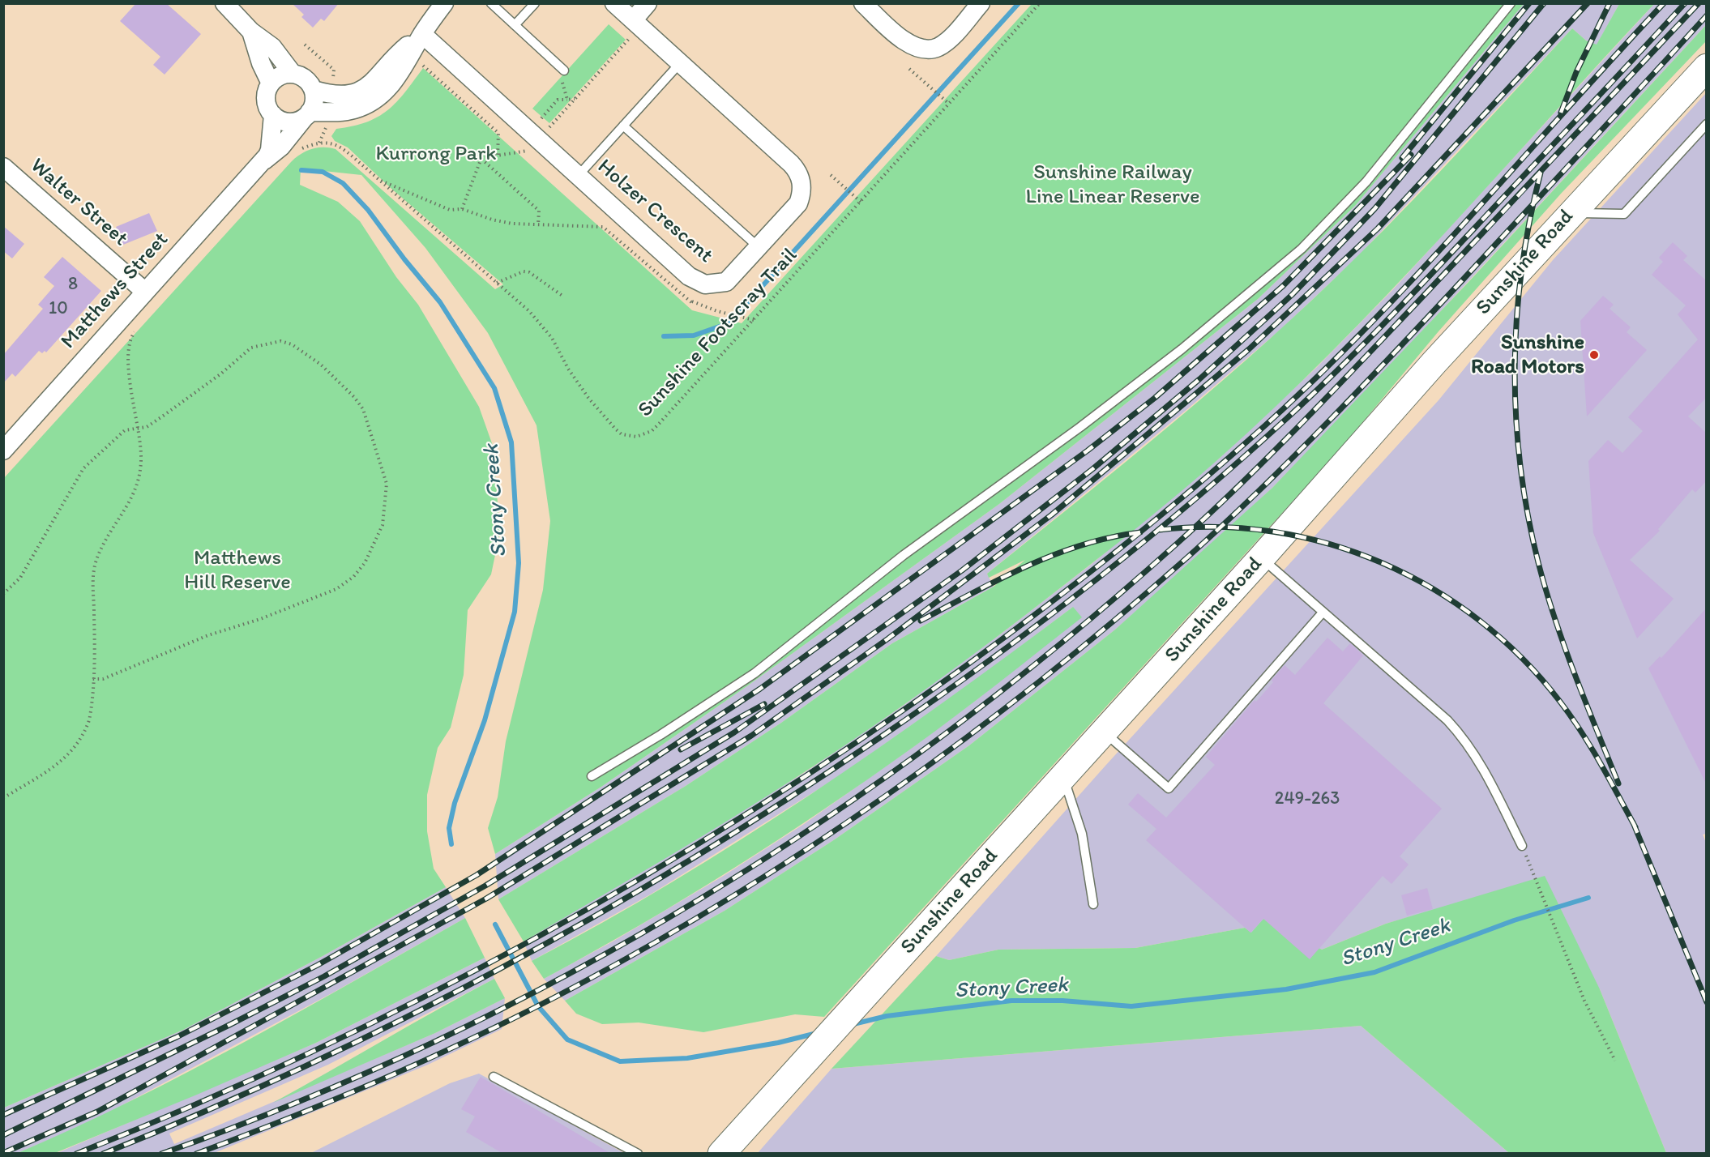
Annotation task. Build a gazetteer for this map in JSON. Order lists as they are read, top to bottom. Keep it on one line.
{"streets":{"main road":["Sunshine Road"],"street":["Walter Street","Holzer Crescent","Matthews Street"],"path":["Sunshine Footscray Trail"]},"crossings":[["Walter Street","Matthews Street"]],"water":["Stony Creek"],"parks":["Kurrong Park","Sunshine Railway Line Linear Reserve","Matthews Hill Reserve"],"places":["Sunshine Road Motors"],"house_numbers":["8","10","249-263"]}
